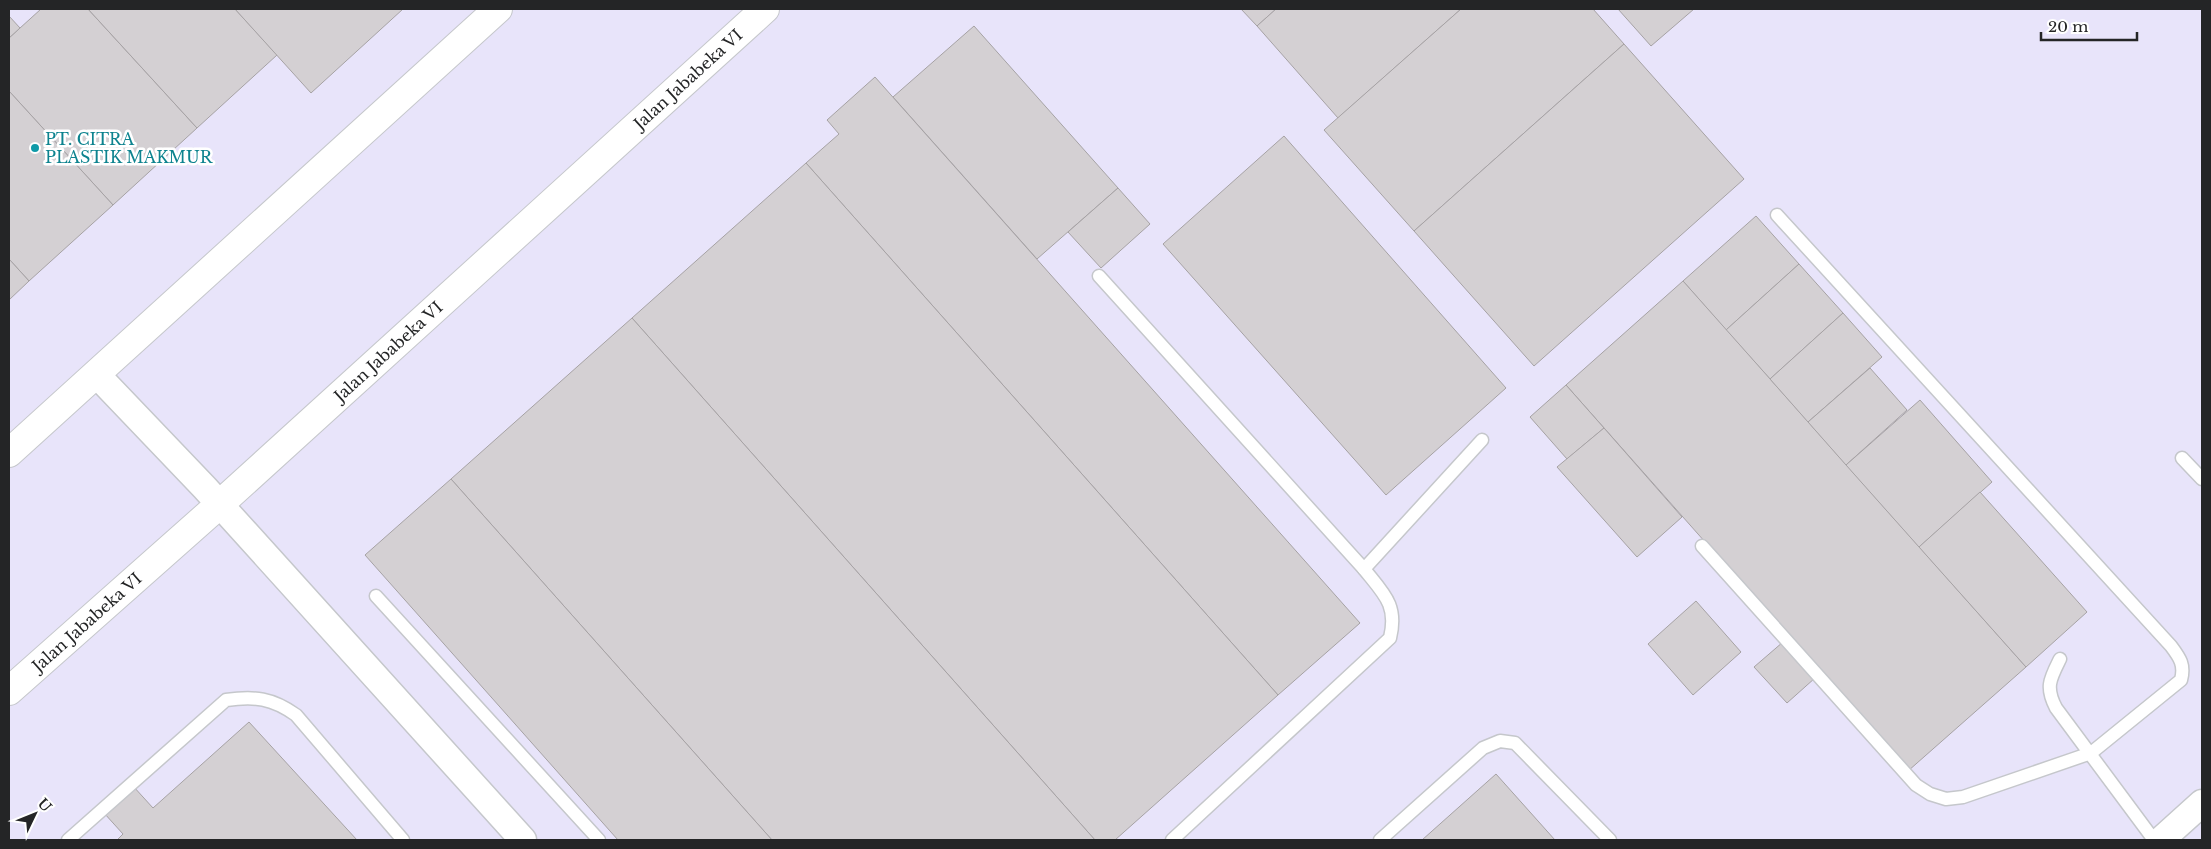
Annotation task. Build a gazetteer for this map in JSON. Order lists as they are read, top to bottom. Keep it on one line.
{"streets":{"street":["Jalan Jababeka VI"]},"places":["PT. CITRA PLASTIK MAKMUR"],"scale_bar":"20 m","north":"top right"}
